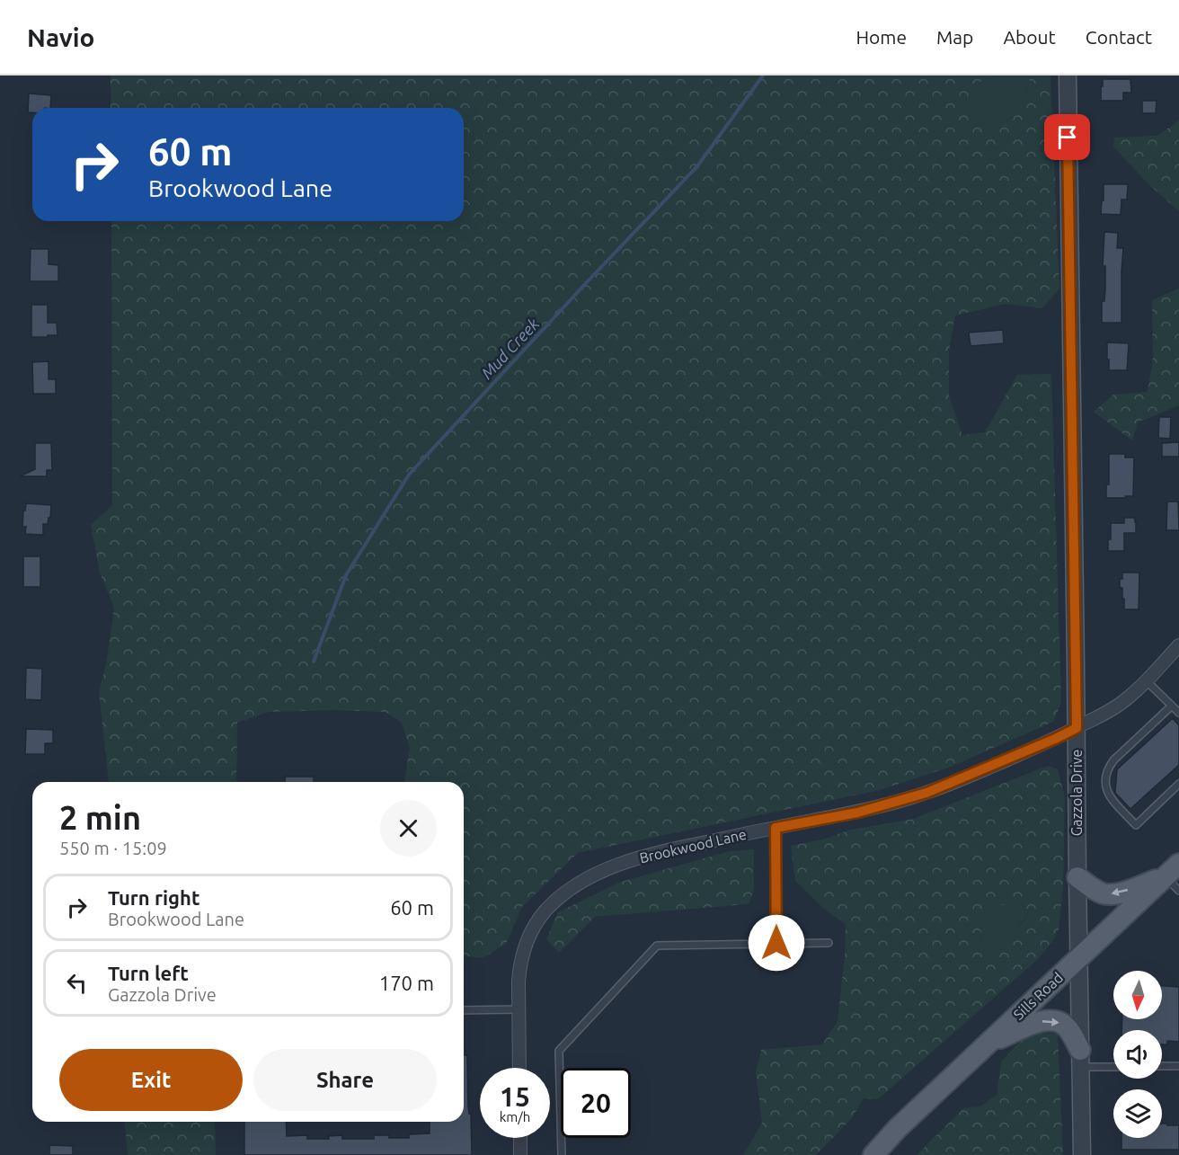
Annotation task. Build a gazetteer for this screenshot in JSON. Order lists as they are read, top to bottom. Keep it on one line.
{"streets":{"main road":["Sills Road"],"street":["Gazzola Drive","Brookwood Lane"]},"crossings":[["Gazzola Drive","Brookwood Lane"],["Gazzola Drive","Sills Road"]],"water":["Mud Creek"],"north":"bottom","page":{"header":"Navio","nav":["Home","Map","About","Contact"],"turn":["60 m","Brookwood Lane"],"heading":["2 min","550 m · 15:09"],"list":[{"name":"Turn right","note":"Brookwood Lane","value":"60 m"},{"name":"Turn left","note":"Gazzola Drive","value":"170 m"}],"buttons":["Exit","Share"],"speed":"15 km/h","limit":"20"}}
